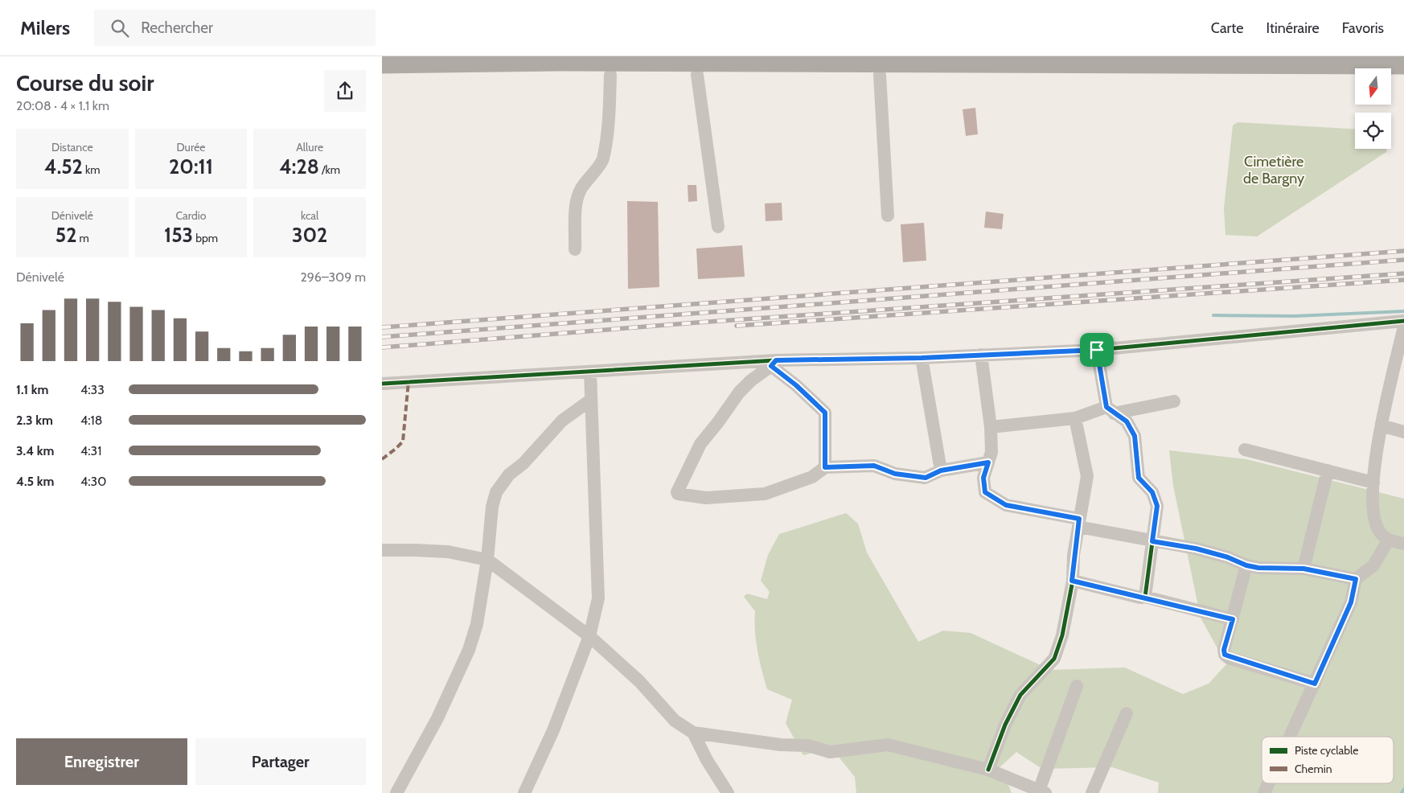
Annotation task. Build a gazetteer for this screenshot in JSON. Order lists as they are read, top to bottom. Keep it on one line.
{"parks":["Cimetière de Bargny"],"legend":["Piste cyclable","Chemin"],"north":"bottom","page":{"header":"Milers","search":"Rechercher","nav":["Carte","Itinéraire","Favoris"],"heading":["Course du soir","20:08 · 4 × 1.1 km"],"stats":[["Distance","4.52 km"],["Durée","20:11"],["Allure","4:28 /km"],["Dénivelé","52 m"],["Cardio","153 bpm"],["kcal","302"]],"chart":["Dénivelé","296–309 m"],"list":[{"name":"1.1 km","note":"4:33"},{"name":"2.3 km","note":"4:18"},{"name":"3.4 km","note":"4:31"},{"name":"4.5 km","note":"4:30"}],"buttons":["Enregistrer","Partager"]}}
